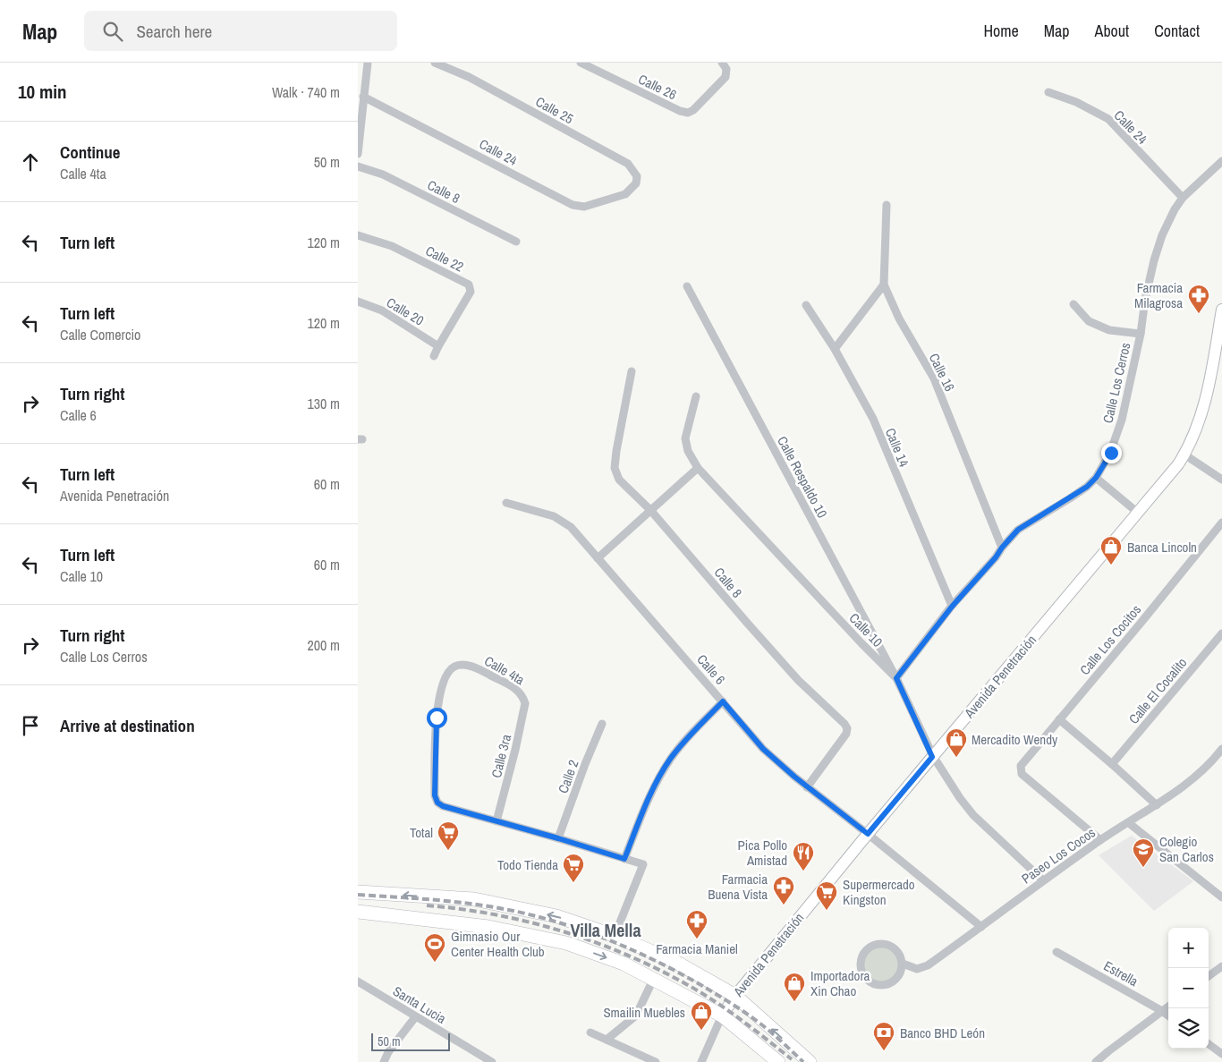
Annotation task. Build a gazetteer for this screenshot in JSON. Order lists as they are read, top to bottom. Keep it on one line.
{"streets":{"street":["Calle 26","Calle 25","Calle 24","Calle 8","Calle 22","Calle 20","Calle 16","Calle Los Cerros","Calle 14","Calle Respaldo 10","Calle 10","Calle Los Cocitos","Calle 6","Calle 4ta","Avenida Penetración","Calle El Cocalito","Calle 3ra","Calle 2","Paseo Los Cocos","Estrella","Santa Lucia"]},"crossings":[["Calle 25","Calle 24"],["Calle 24","Calle Los Cerros"],["Calle 8","Calle 6"],["Calle 22","Calle 20"],["Calle 16","Calle Los Cerros"],["Calle Los Cerros","Calle 14"],["Calle Los Cerros","Calle Respaldo 10"],["Calle Los Cerros","Calle 10"],["Calle Respaldo 10","Calle 10"],["Calle 10","Avenida Penetración"],["Calle 10","Paseo Los Cocos"],["Calle Los Cocitos","Paseo Los Cocos"],["Calle 6","Avenida Penetración"],["Calle 6","Paseo Los Cocos"],["Calle 4ta","Calle 3ra"]],"districts":["Villa Mella"],"places":{"pharmacy":["Farmacia Milagrosa","Farmacia Buena Vista","Farmacia Maniel"],"shop":["Banca Lincoln","Mercadito Wendy","Importadora Xin Chao","Smailin Muebles"],"supermarket":["Total","Todo Tienda","Supermercado Kingston"],"school or university":["Colegio San Carlos"],"restaurant":["Pica Pollo Amistad"],"sports":["Gimnasio Our Center Health Club"],"bank":["Banco BHD León"]},"scale_bar":"50 m","page":{"header":"Map","search":"Search here","nav":["Home","Map","About","Contact"],"heading":["10 min","Walk · 740 m"],"list":[["Continue","Calle 4ta","50 m"],["Turn left","120 m"],["Turn left","Calle Comercio","120 m"],["Turn right","Calle 6","130 m"],["Turn left","Avenida Penetración","60 m"],["Turn left","Calle 10","60 m"],["Turn right","Calle Los Cerros","200 m"],"Arrive at destination"],"map_buttons":["+","−"],"scale":"50 m"}}
